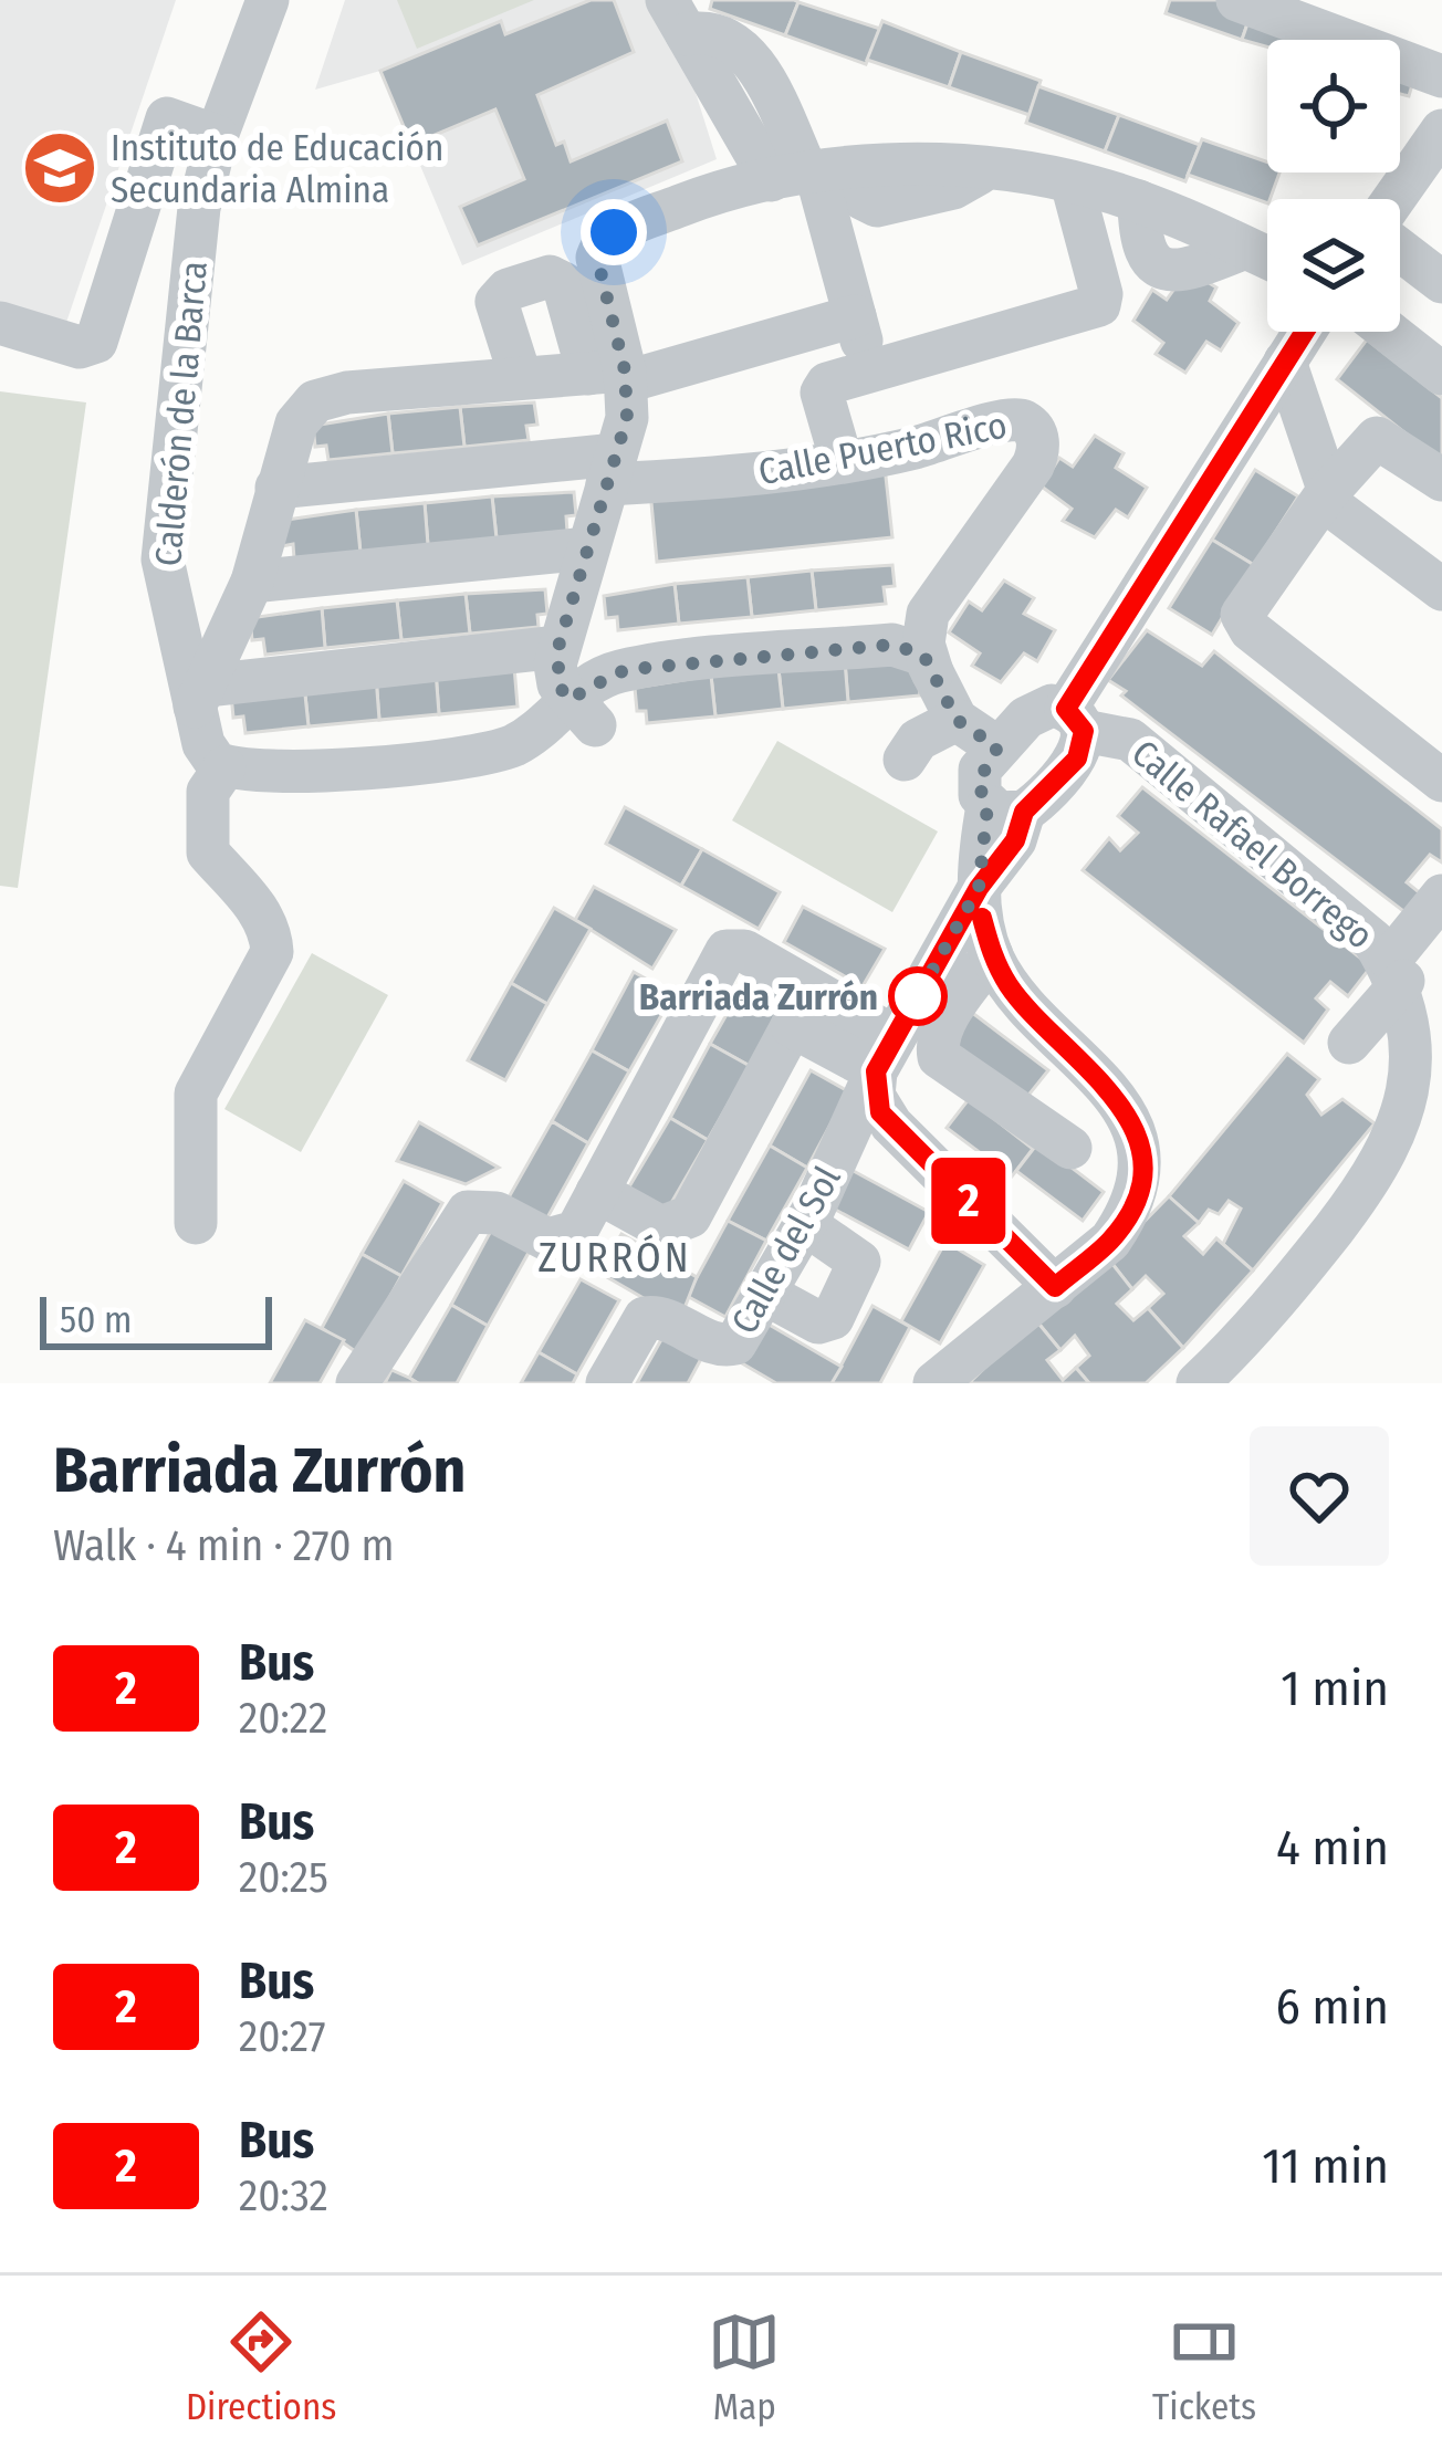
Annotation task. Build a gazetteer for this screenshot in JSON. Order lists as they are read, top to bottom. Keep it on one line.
{"streets":{"street":["Calderón de la Barca","Calle Puerto Rico","Calle Rafael Borrego","Calle del Sol"]},"districts":["ZURRÓN"],"places":{"school or university":["Instituto de Educación Secundaria Almina"],"other":["Barriada Zurrón"]},"lines":["bus line 2"],"scale_bar":"50 m","page":{"on_map":"2","scale":"50 m","heading":["Barriada Zurrón","Walk · 4 min · 270 m"],"list":[{"mark":"2","name":"Bus","note":"20:22","value":"1 min"},{"mark":"2","name":"Bus","note":"20:25","value":"4 min"},{"mark":"2","name":"Bus","note":"20:27","value":"6 min"},{"mark":"2","name":"Bus","note":"20:32","value":"11 min"}],"tabs":["Directions","Map","Tickets"]}}
